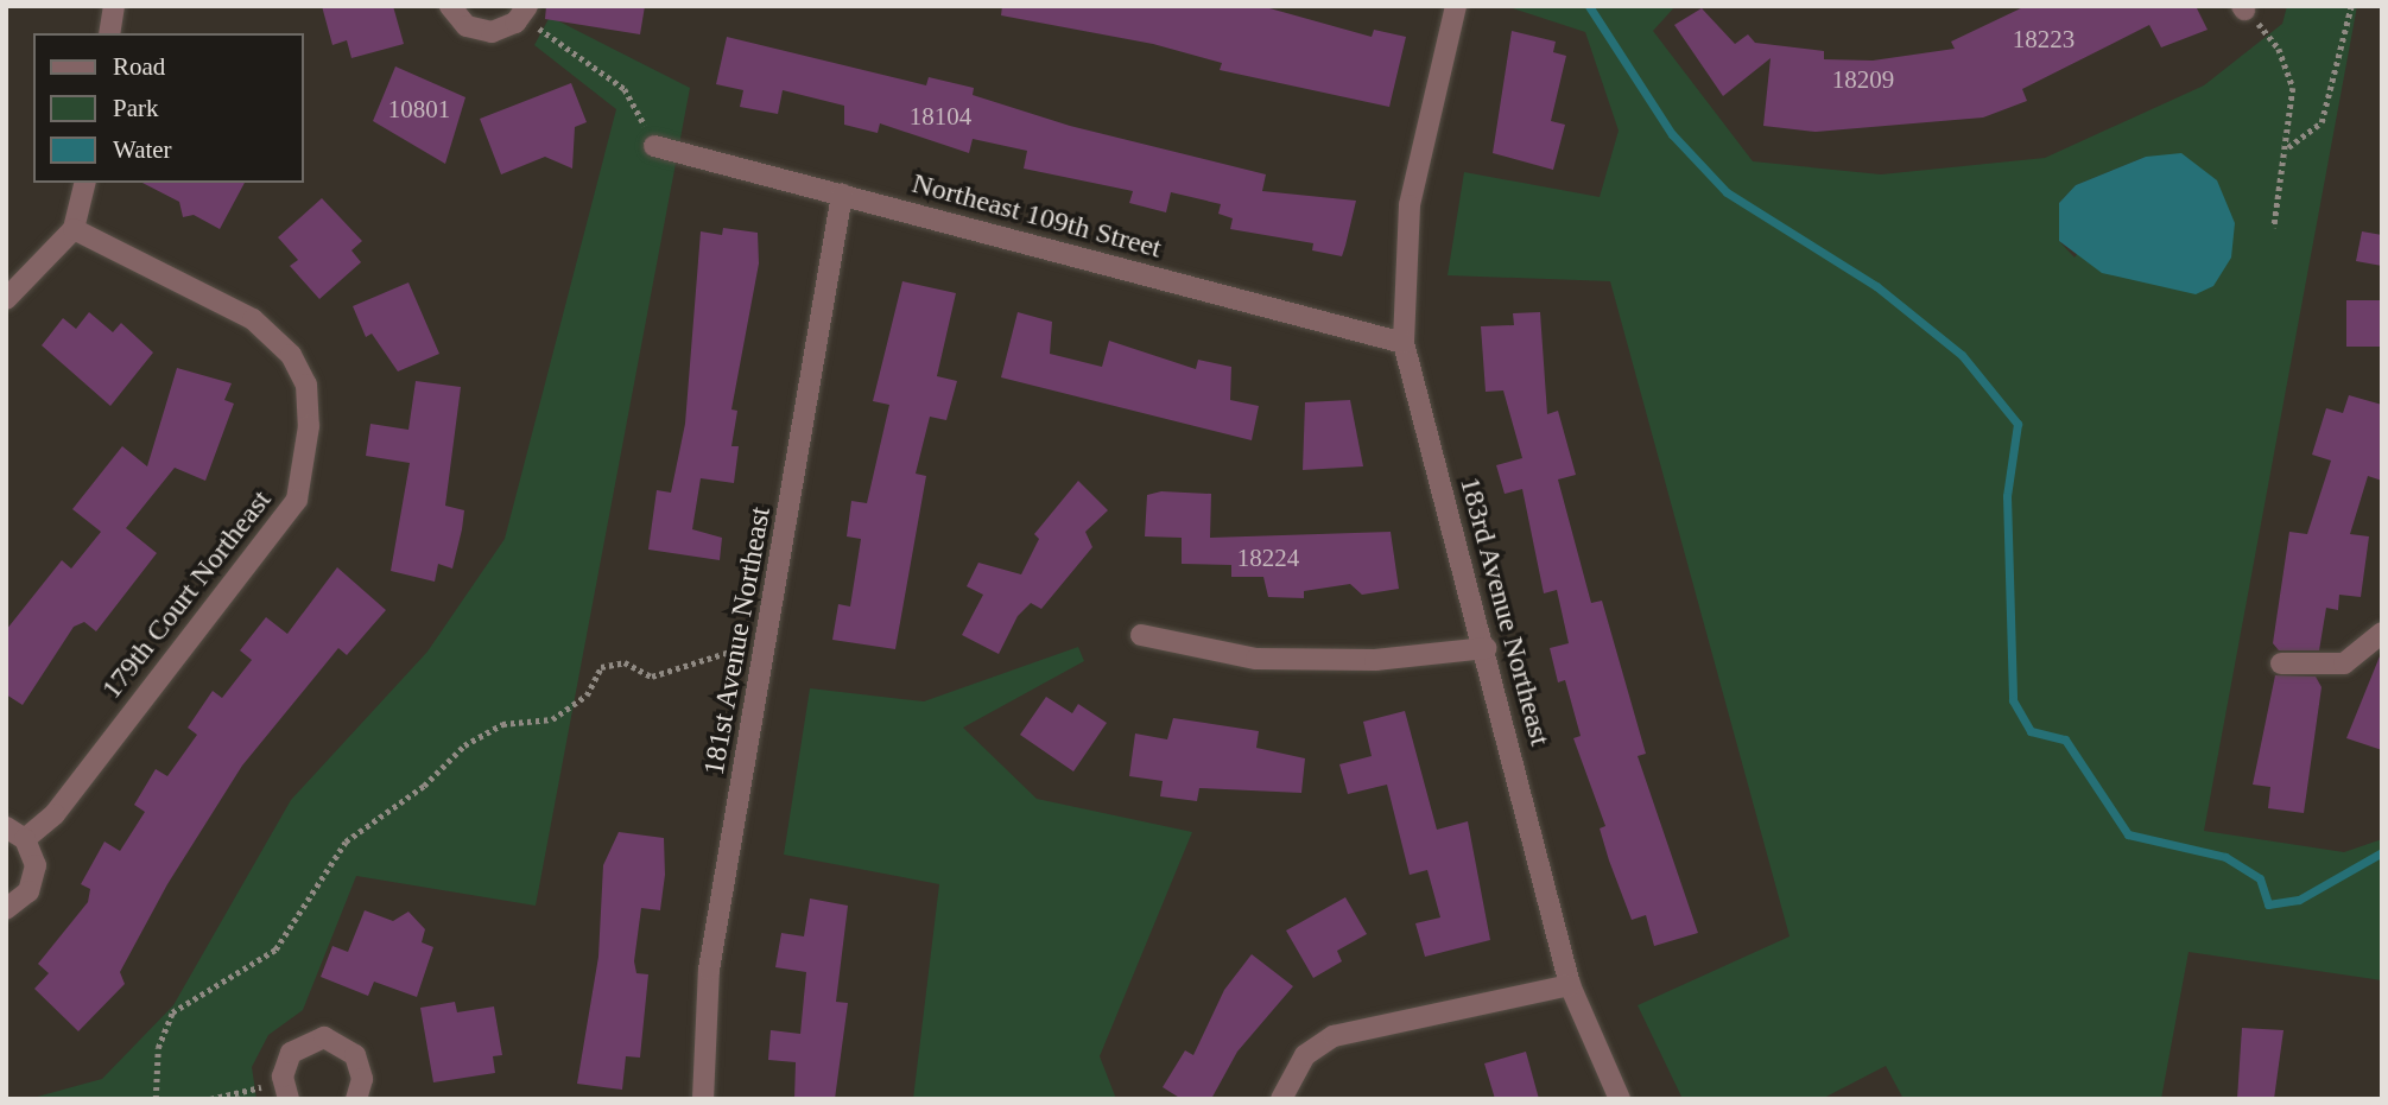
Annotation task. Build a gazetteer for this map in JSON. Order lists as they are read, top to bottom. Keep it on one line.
{"streets":{"street":["Northeast 109th Street","179th Court Northeast","183rd Avenue Northeast","181st Avenue Northeast"]},"crossings":[["Northeast 109th Street","183rd Avenue Northeast"],["Northeast 109th Street","181st Avenue Northeast"]],"house_numbers":["18223","18209","10801","18104","18224"],"legend":["Road","Park","Water"]}
